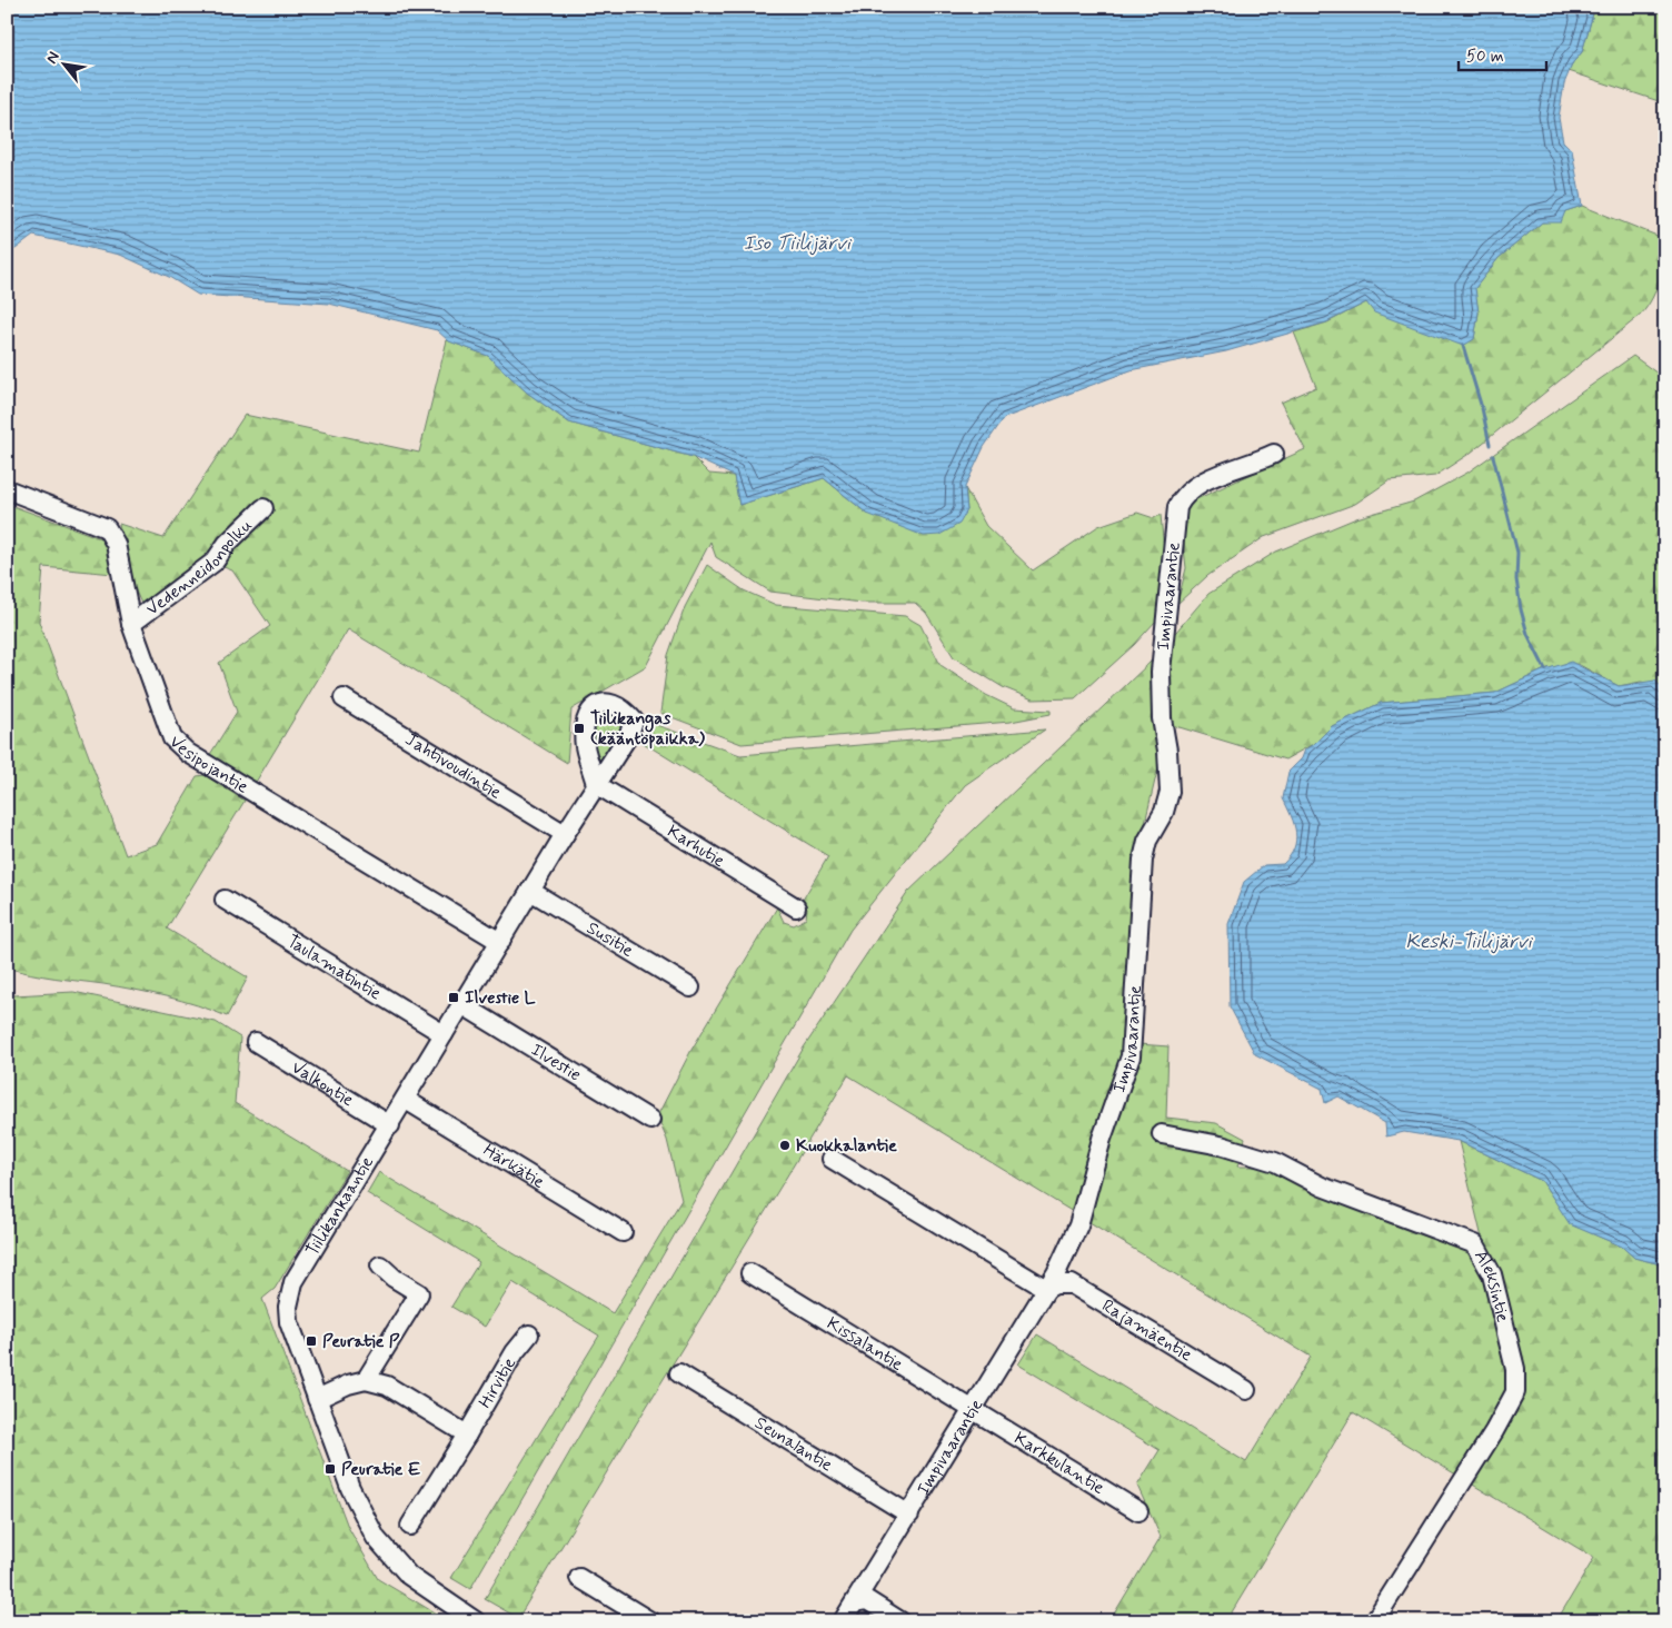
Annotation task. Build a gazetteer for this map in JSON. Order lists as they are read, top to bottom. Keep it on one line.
{"streets":{"street":["Vedenneidonpolku","Impivaarantie","Vesipojantie","Jahtivoudintie","Karhutie","Susitie","Taulamatintie","Ilvestie","Valkontie","Härkätie","Tiilikankaantie","Aleksintie","Rajamäentie","Kissalantie","Hirvitie","Seunalantie","Karkkulantie"]},"crossings":[["Vedenneidonpolku","Vesipojantie"],["Impivaarantie","Rajamäentie"],["Impivaarantie","Kissalantie"],["Impivaarantie","Seunalantie"],["Impivaarantie","Karkkulantie"],["Vesipojantie","Tiilikankaantie"],["Jahtivoudintie","Tiilikankaantie"],["Karhutie","Tiilikankaantie"],["Susitie","Tiilikankaantie"],["Taulamatintie","Tiilikankaantie"],["Ilvestie","Tiilikankaantie"],["Valkontie","Tiilikankaantie"],["Härkätie","Tiilikankaantie"],["Kissalantie","Karkkulantie"]],"water":["Iso Tiilijärvi","Keski-Tiilijärvi"],"places":{"transit":["Tiilikangas (kääntöpaikka)","Ilvestie L","Peuratie P","Peuratie E"],"other":["Kuokkalantie"]},"scale_bar":"50 m","north":"top left"}
